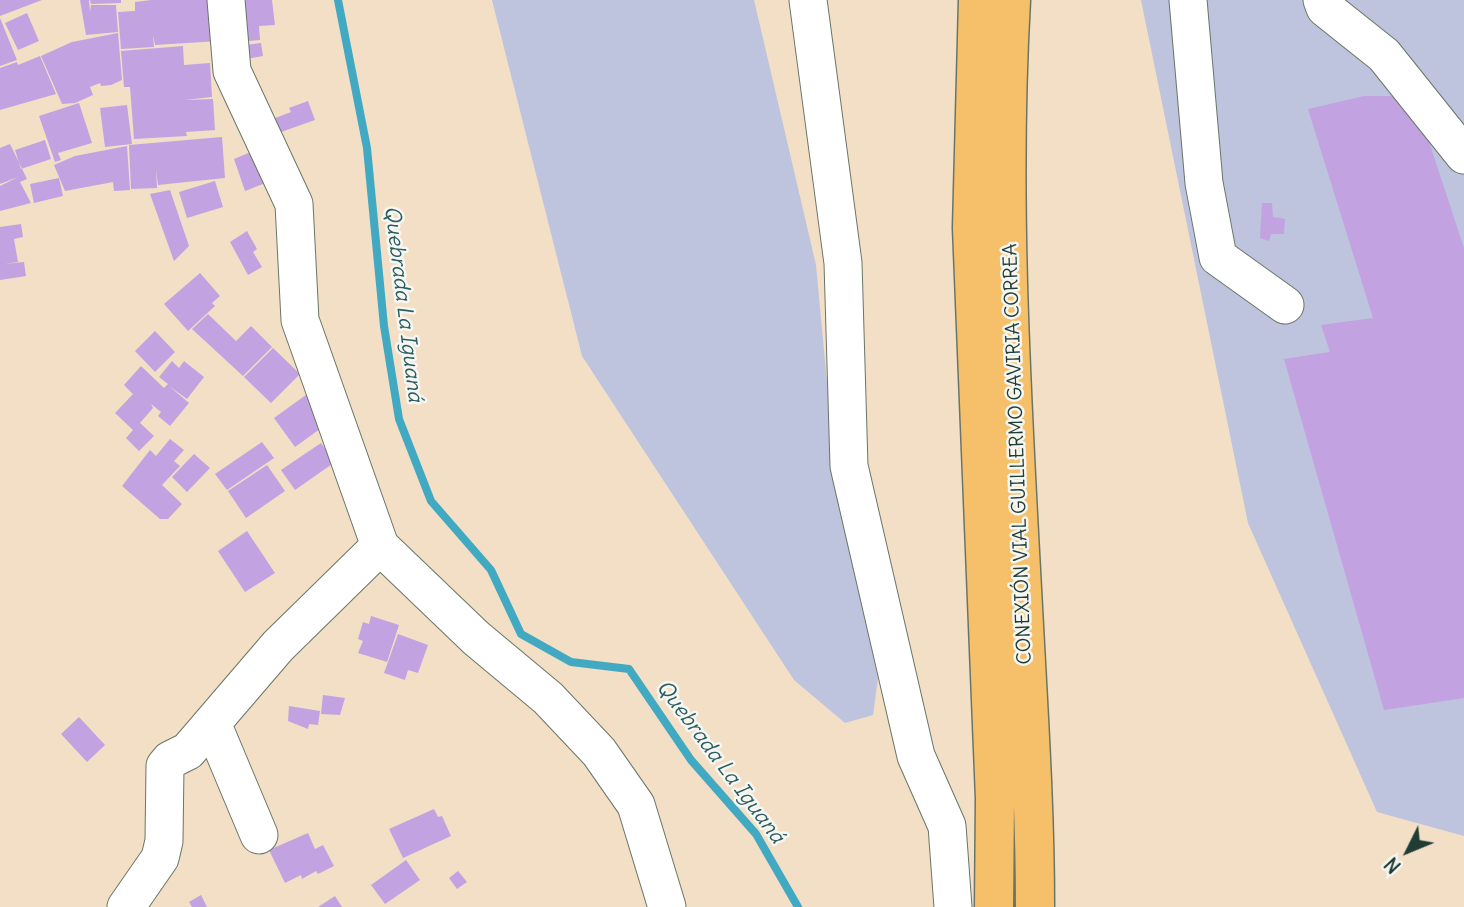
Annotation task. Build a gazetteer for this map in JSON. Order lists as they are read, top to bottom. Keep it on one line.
{"streets":{"highway":["CONEXIÓN VIAL GUILLERMO GAVIRIA CORREA"]},"water":["Quebrada La Iguaná"],"north":"bottom left"}
